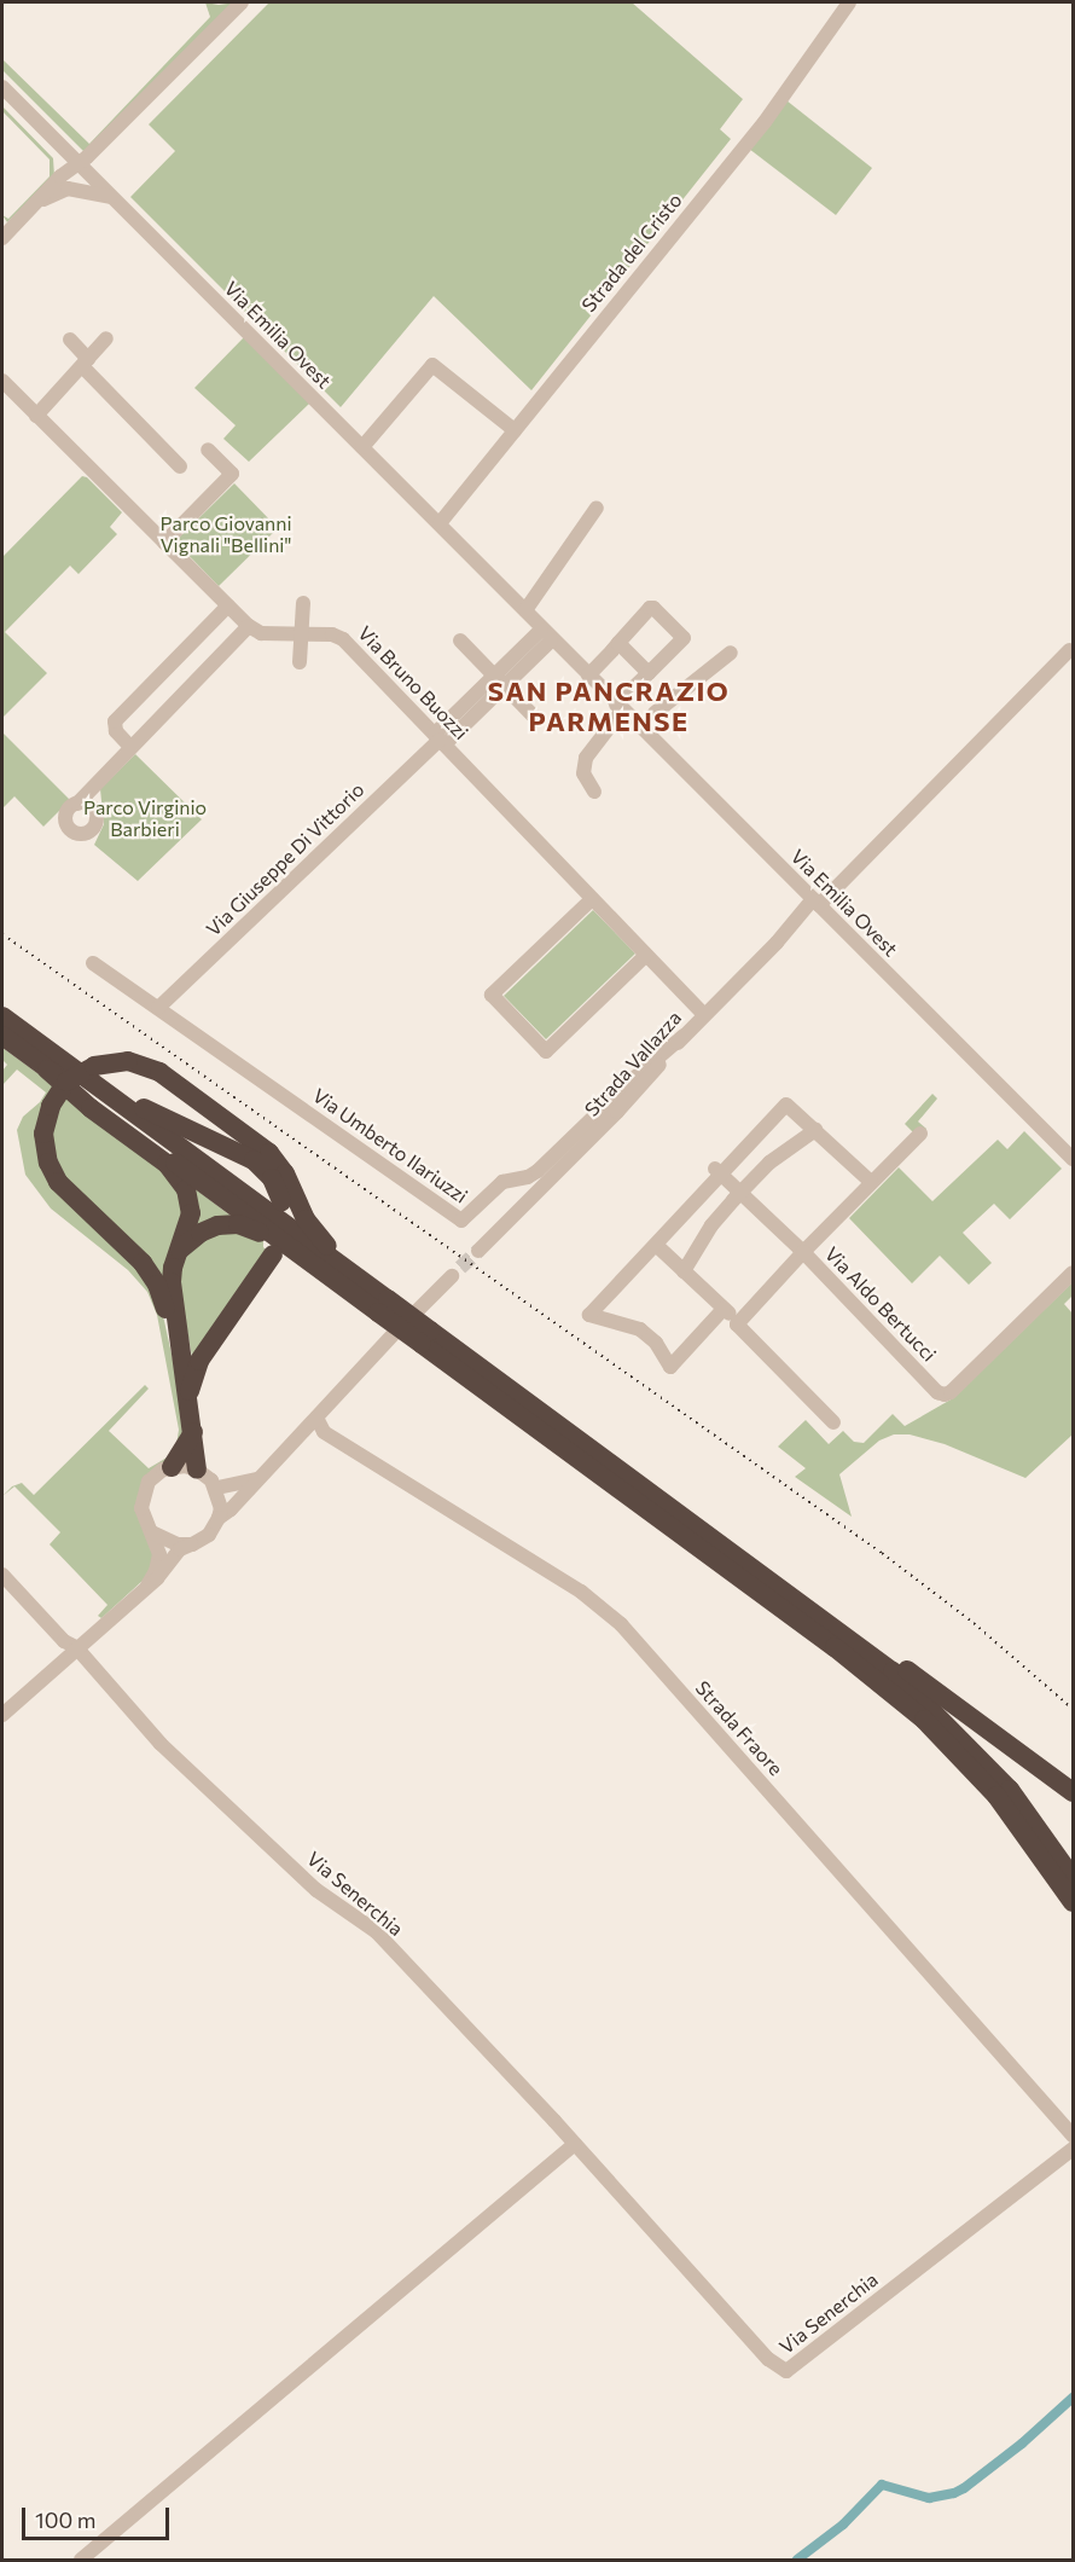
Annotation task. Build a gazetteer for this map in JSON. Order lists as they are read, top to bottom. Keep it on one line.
{"streets":{"street":["Strada del Cristo","Via Emilia Ovest","Via Bruno Buozzi","Via Giuseppe Di Vittorio","Strada Vallazza","Via Umberto Ilariuzzi","Via Aldo Bertucci","Strada Fraore","Via Senerchia"]},"crossings":[["Strada del Cristo","Via Emilia Ovest"],["Via Emilia Ovest","Via Giuseppe Di Vittorio"],["Via Emilia Ovest","Strada Vallazza"],["Via Bruno Buozzi","Via Giuseppe Di Vittorio"],["Via Bruno Buozzi","Strada Vallazza"],["Via Giuseppe Di Vittorio","Via Umberto Ilariuzzi"],["Strada Vallazza","Via Umberto Ilariuzzi"]],"districts":["SAN PANCRAZIO PARMENSE"],"parks":["Parco Giovanni Vignali \"Bellini\"","Parco Virginio Barbieri"],"scale_bar":"100 m"}
